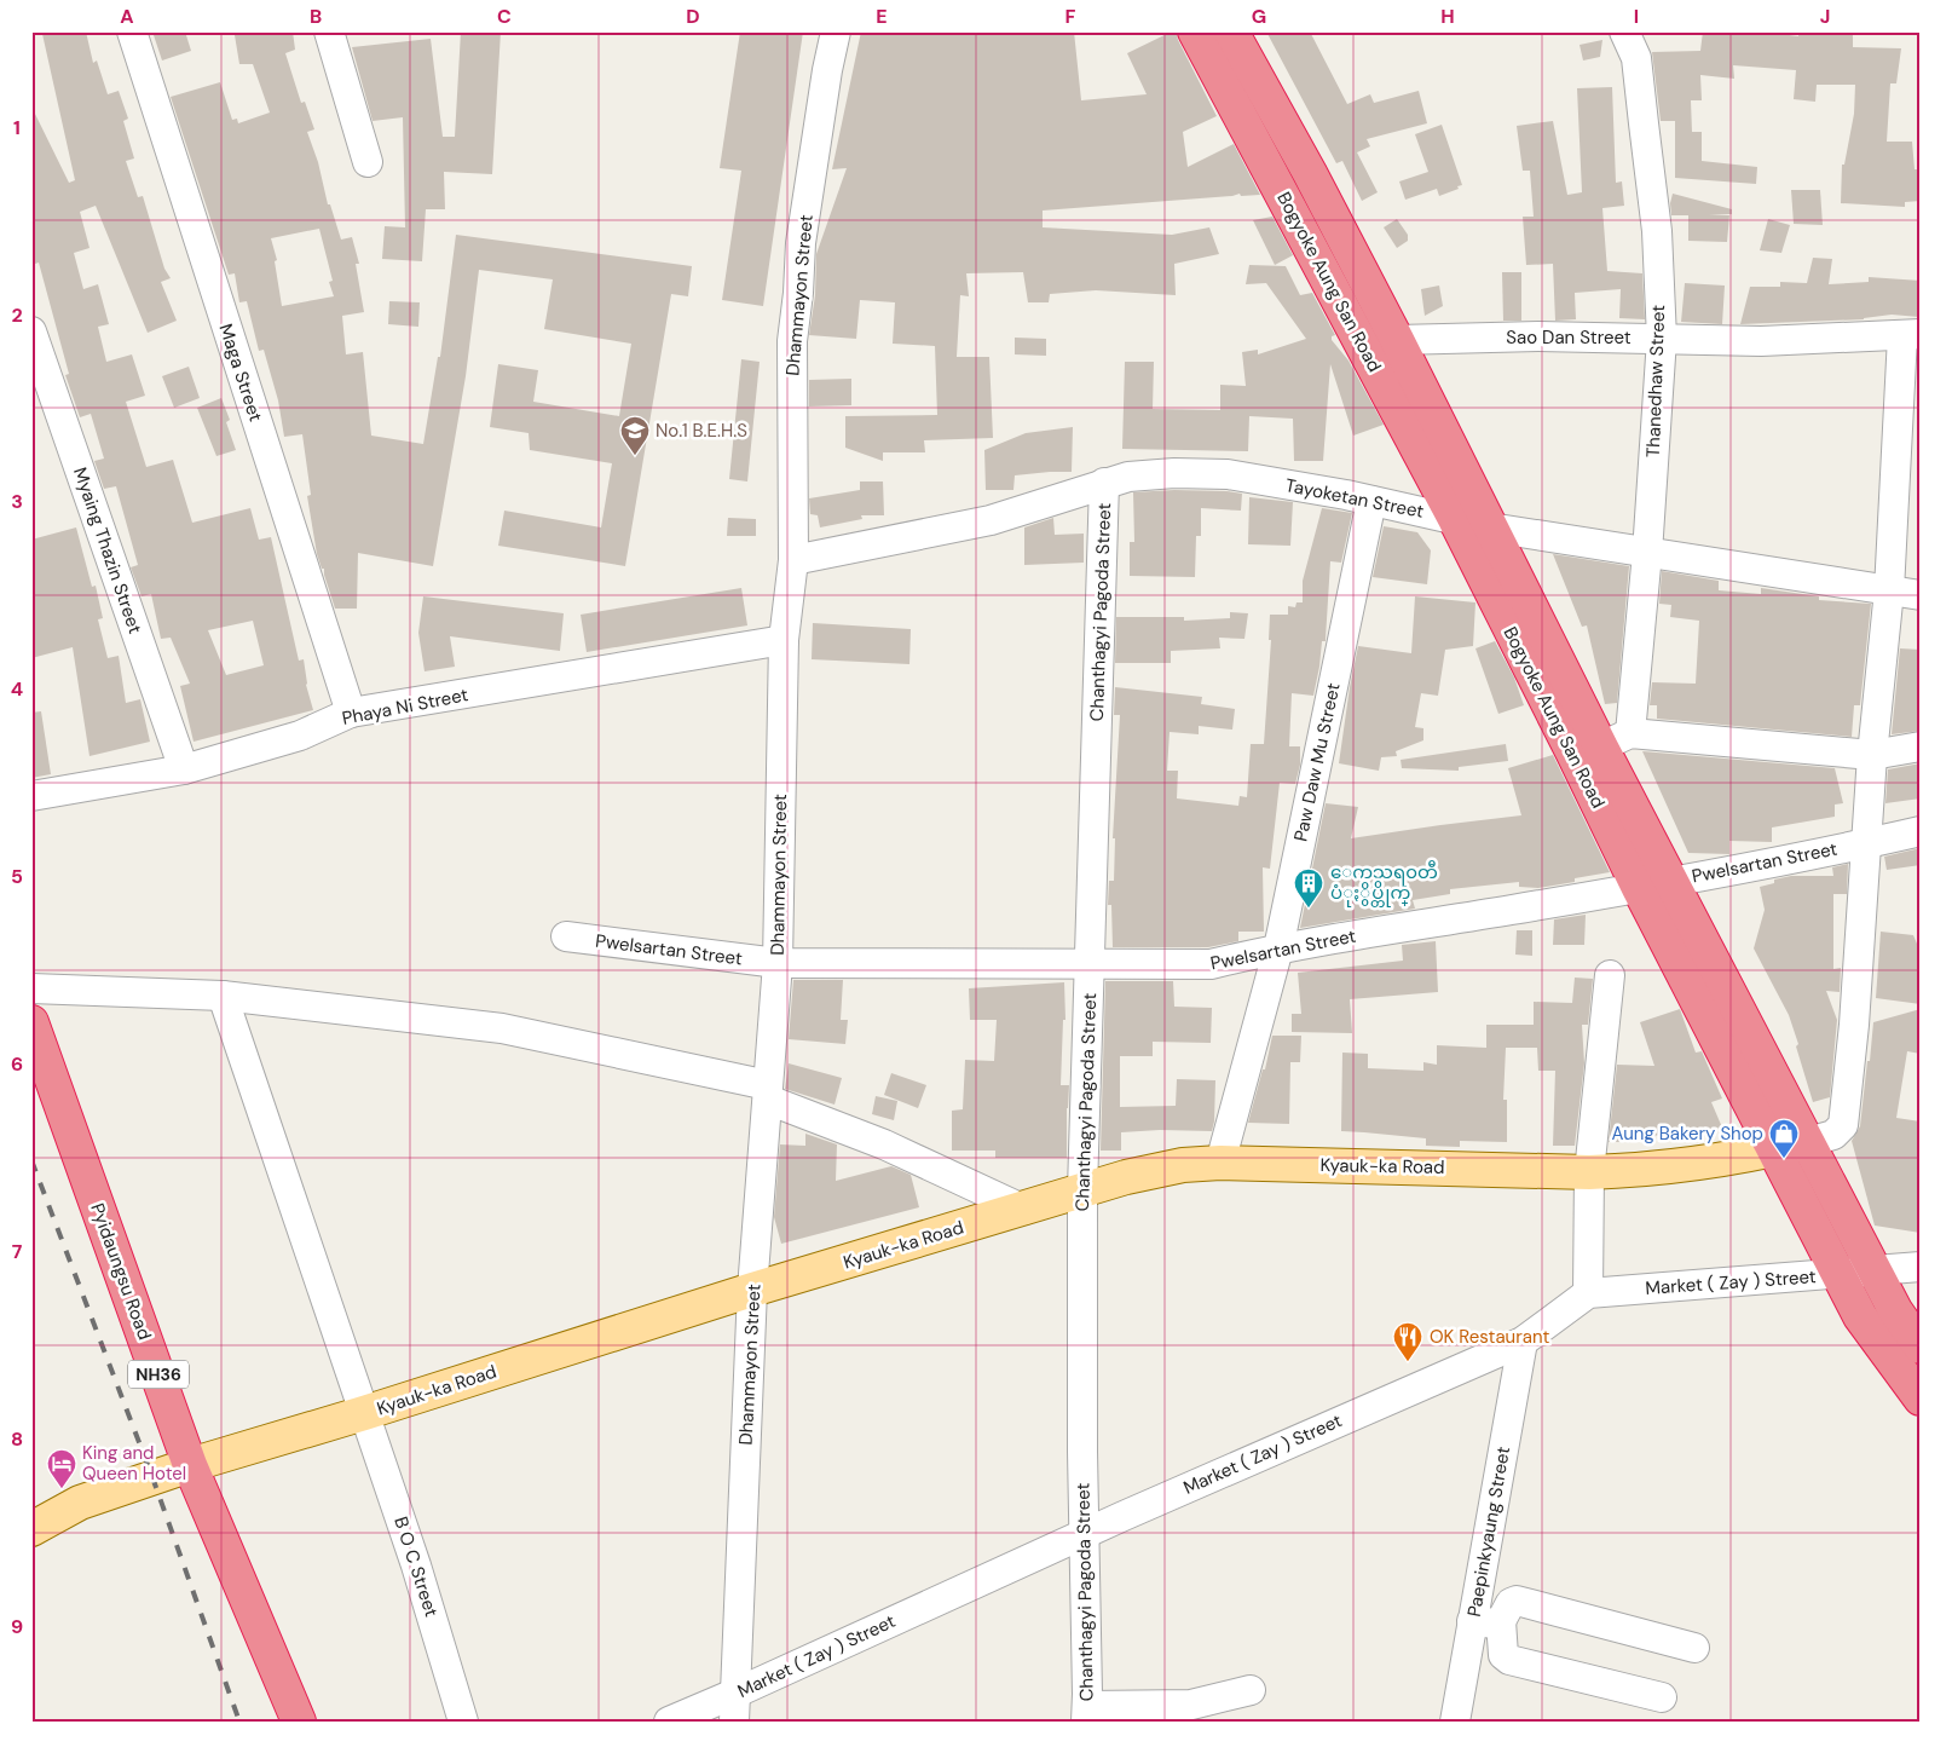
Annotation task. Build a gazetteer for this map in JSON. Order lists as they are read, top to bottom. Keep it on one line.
{"streets":{"highway":["Bogyoke Aung San Road","Pyidaungsu Road","NH36"],"main road":["Kyauk-ka Road"],"street":["Dhammayon Street","Sao Dan Street","Maga Street","Thanedhaw Street","Tayoketan Street","Myaing Thazin Street","Chanthagyi Pagoda Street","Phaya Ni Street","Paw Daw Mu Street","Pwelsartan Street","Market ( Zay ) Street","Paepinkyaung Street","B O C Street"]},"crossings":[["Bogyoke Aung San Road","Sao Dan Street"],["Bogyoke Aung San Road","Thanedhaw Street"],["Bogyoke Aung San Road","Tayoketan Street"],["Bogyoke Aung San Road","Pwelsartan Street"],["Bogyoke Aung San Road","Kyauk-ka Road"],["Bogyoke Aung San Road","Market ( Zay ) Street"],["Dhammayon Street","Tayoketan Street"],["Dhammayon Street","Phaya Ni Street"],["Dhammayon Street","Pwelsartan Street"],["Dhammayon Street","Kyauk-ka Road"],["Dhammayon Street","Market ( Zay ) Street"],["Sao Dan Street","Thanedhaw Street"],["Maga Street","Phaya Ni Street"],["Thanedhaw Street","Tayoketan Street"],["Tayoketan Street","Chanthagyi Pagoda Street"],["Tayoketan Street","Paw Daw Mu Street"],["Myaing Thazin Street","Phaya Ni Street"],["Chanthagyi Pagoda Street","Pwelsartan Street"],["Chanthagyi Pagoda Street","Kyauk-ka Road"],["Chanthagyi Pagoda Street","Market ( Zay ) Street"],["Paw Daw Mu Street","Pwelsartan Street"],["Paw Daw Mu Street","Kyauk-ka Road"],["Kyauk-ka Road","Pyidaungsu Road"],["Kyauk-ka Road","B O C Street"],["Market ( Zay ) Street","Paepinkyaung Street"]],"places":{"school or university":["No.1 B.E.H.S"],"building":["ေကသရ၀တီ ပံုႏွိပ္တိုက္"],"shop":["Aung Bakery Shop"],"restaurant":["OK Restaurant"],"hotel":["King and Queen Hotel"]},"grid":{"columns":["A","B","C","D","E","F","G","H","I","J"],"rows":["1","2","3","4","5","6","7","8","9"]}}
